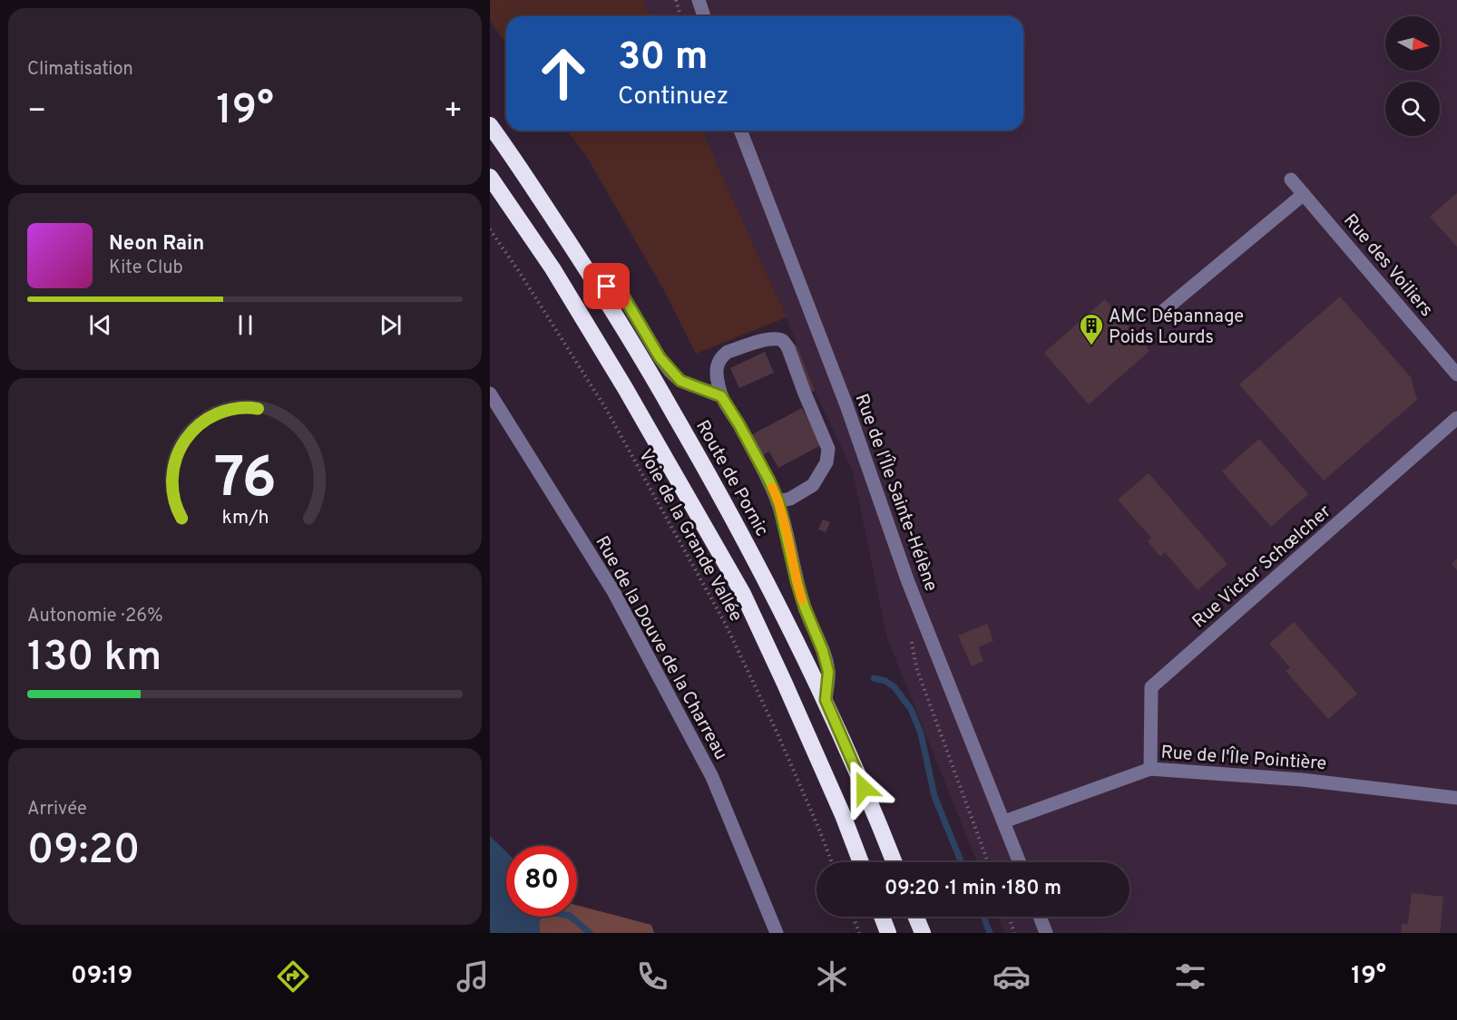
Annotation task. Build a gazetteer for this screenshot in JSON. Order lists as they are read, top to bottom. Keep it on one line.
{"streets":{"highway":["Route de Pornic"],"street":["Rue des Voiliers","Rue de l'Île Sainte-Hélène","Rue Victor Schœlcher","Rue de la Douve de la Charreau","Rue de l'Île Pointière"],"path":["Voie de la Grande Vallée"]},"crossings":[["Rue de l'Île Sainte-Hélène","Rue de l'Île Pointière"],["Rue Victor Schœlcher","Rue de l'Île Pointière"]],"places":{"building":["AMC Dépannage Poids Lourds"]},"north":"right","page":{"tile":["Climatisation",["Autonomie · 26%","130 km"],["Arrivée","09:20"]],"turn":["30 m","Continuez"],"heat":["−","19°","+"],"song":["Neon Rain","Kite Club"],"limit":"80","trip":"09:20 · 1 min · 180 m","tabs":["09:19","19°"],"gauge":["76","km/h"]}}
